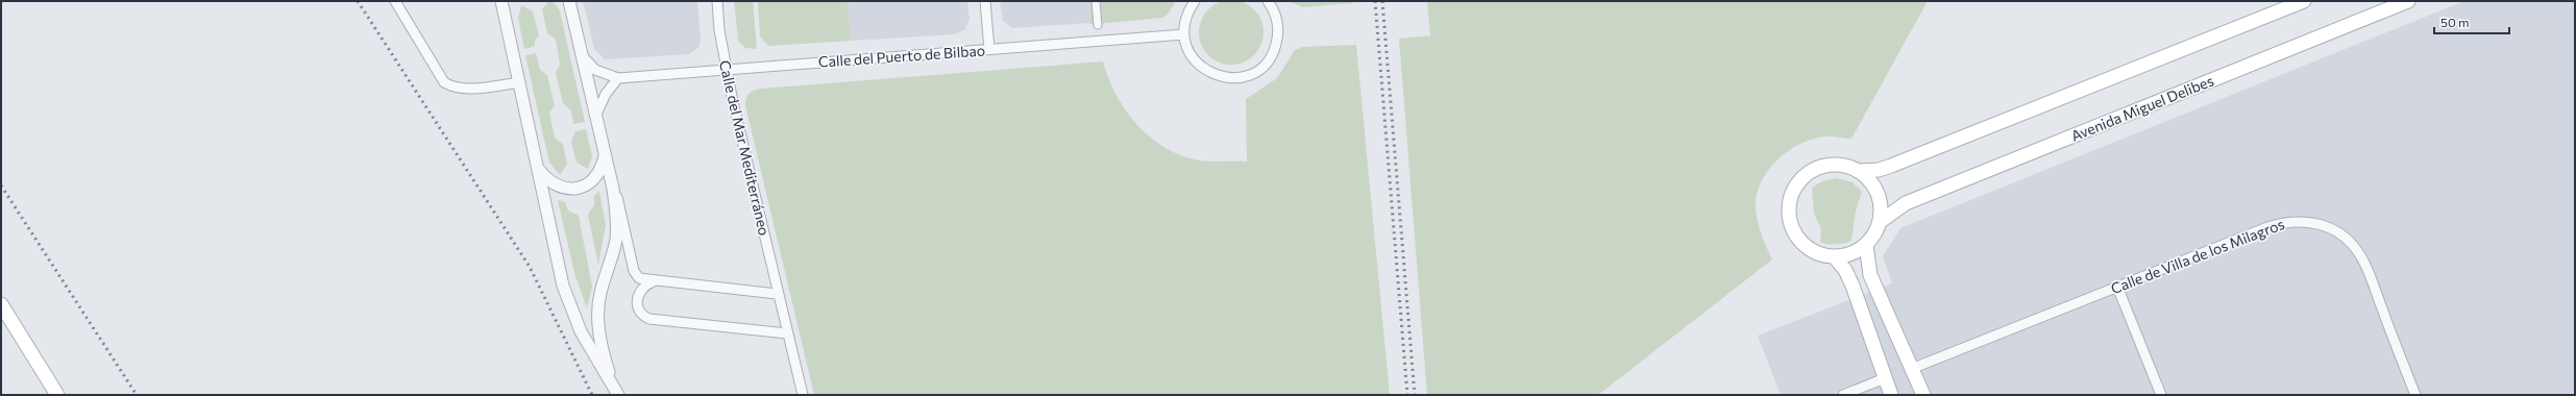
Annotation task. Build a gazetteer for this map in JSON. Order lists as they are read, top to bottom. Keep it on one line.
{"streets":{"main road":["Avenida Miguel Delibes"],"street":["Calle del Puerto de Bilbao","Calle del Mar Mediterráneo","Calle de Villa de los Milagros"]},"crossings":[["Calle del Puerto de Bilbao","Calle del Mar Mediterráneo"]],"scale_bar":"50 m"}
